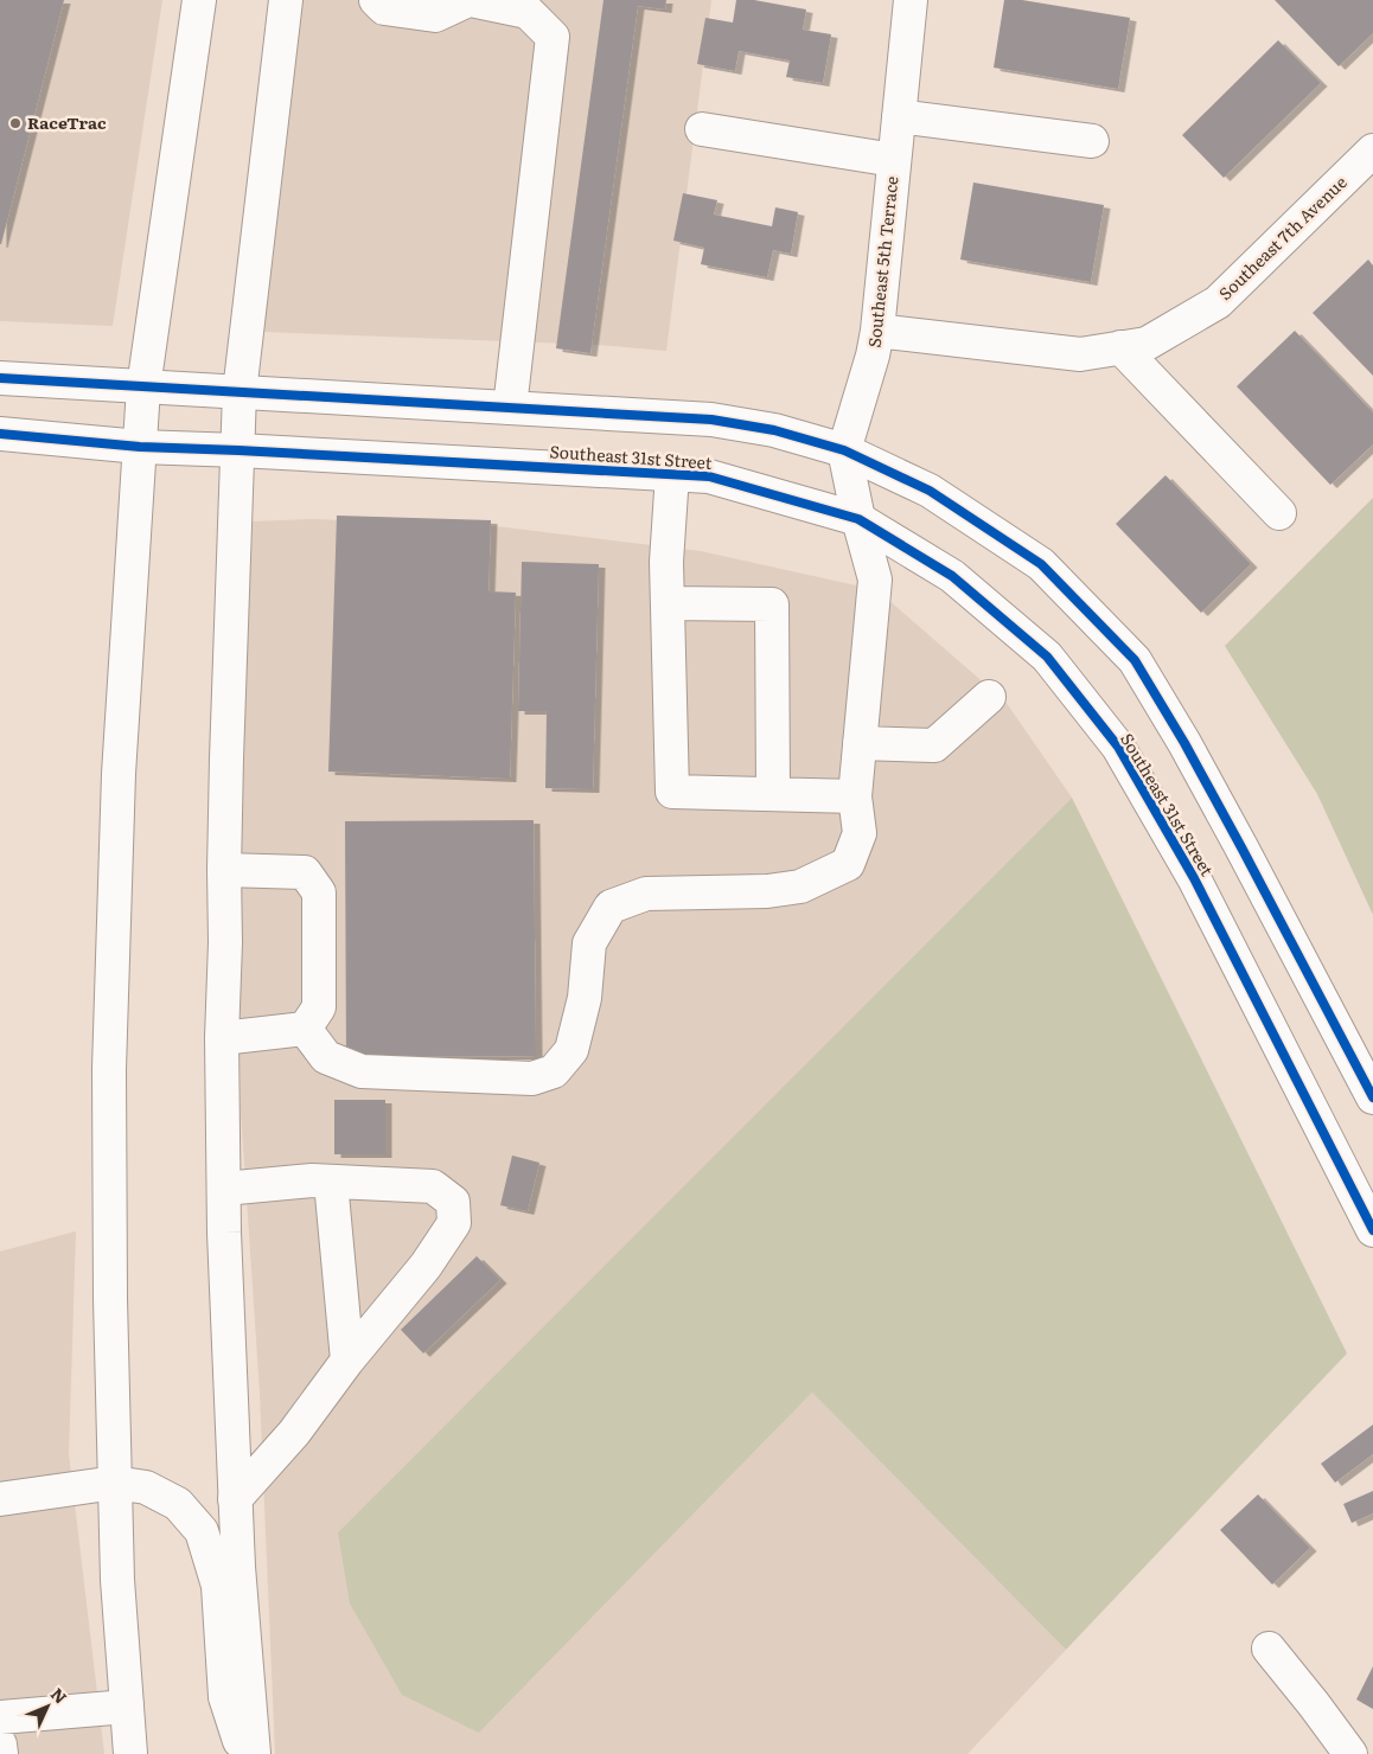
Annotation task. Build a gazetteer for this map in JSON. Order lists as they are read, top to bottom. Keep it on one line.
{"streets":{"main road":["Southeast 7th Avenue","Southeast 5th Terrace","Southeast 31st Street"]},"crossings":[["Southeast 7th Avenue","Southeast 5th Terrace"],["Southeast 5th Terrace","Southeast 31st Street"]],"places":["RaceTrac"],"north":"top right"}
